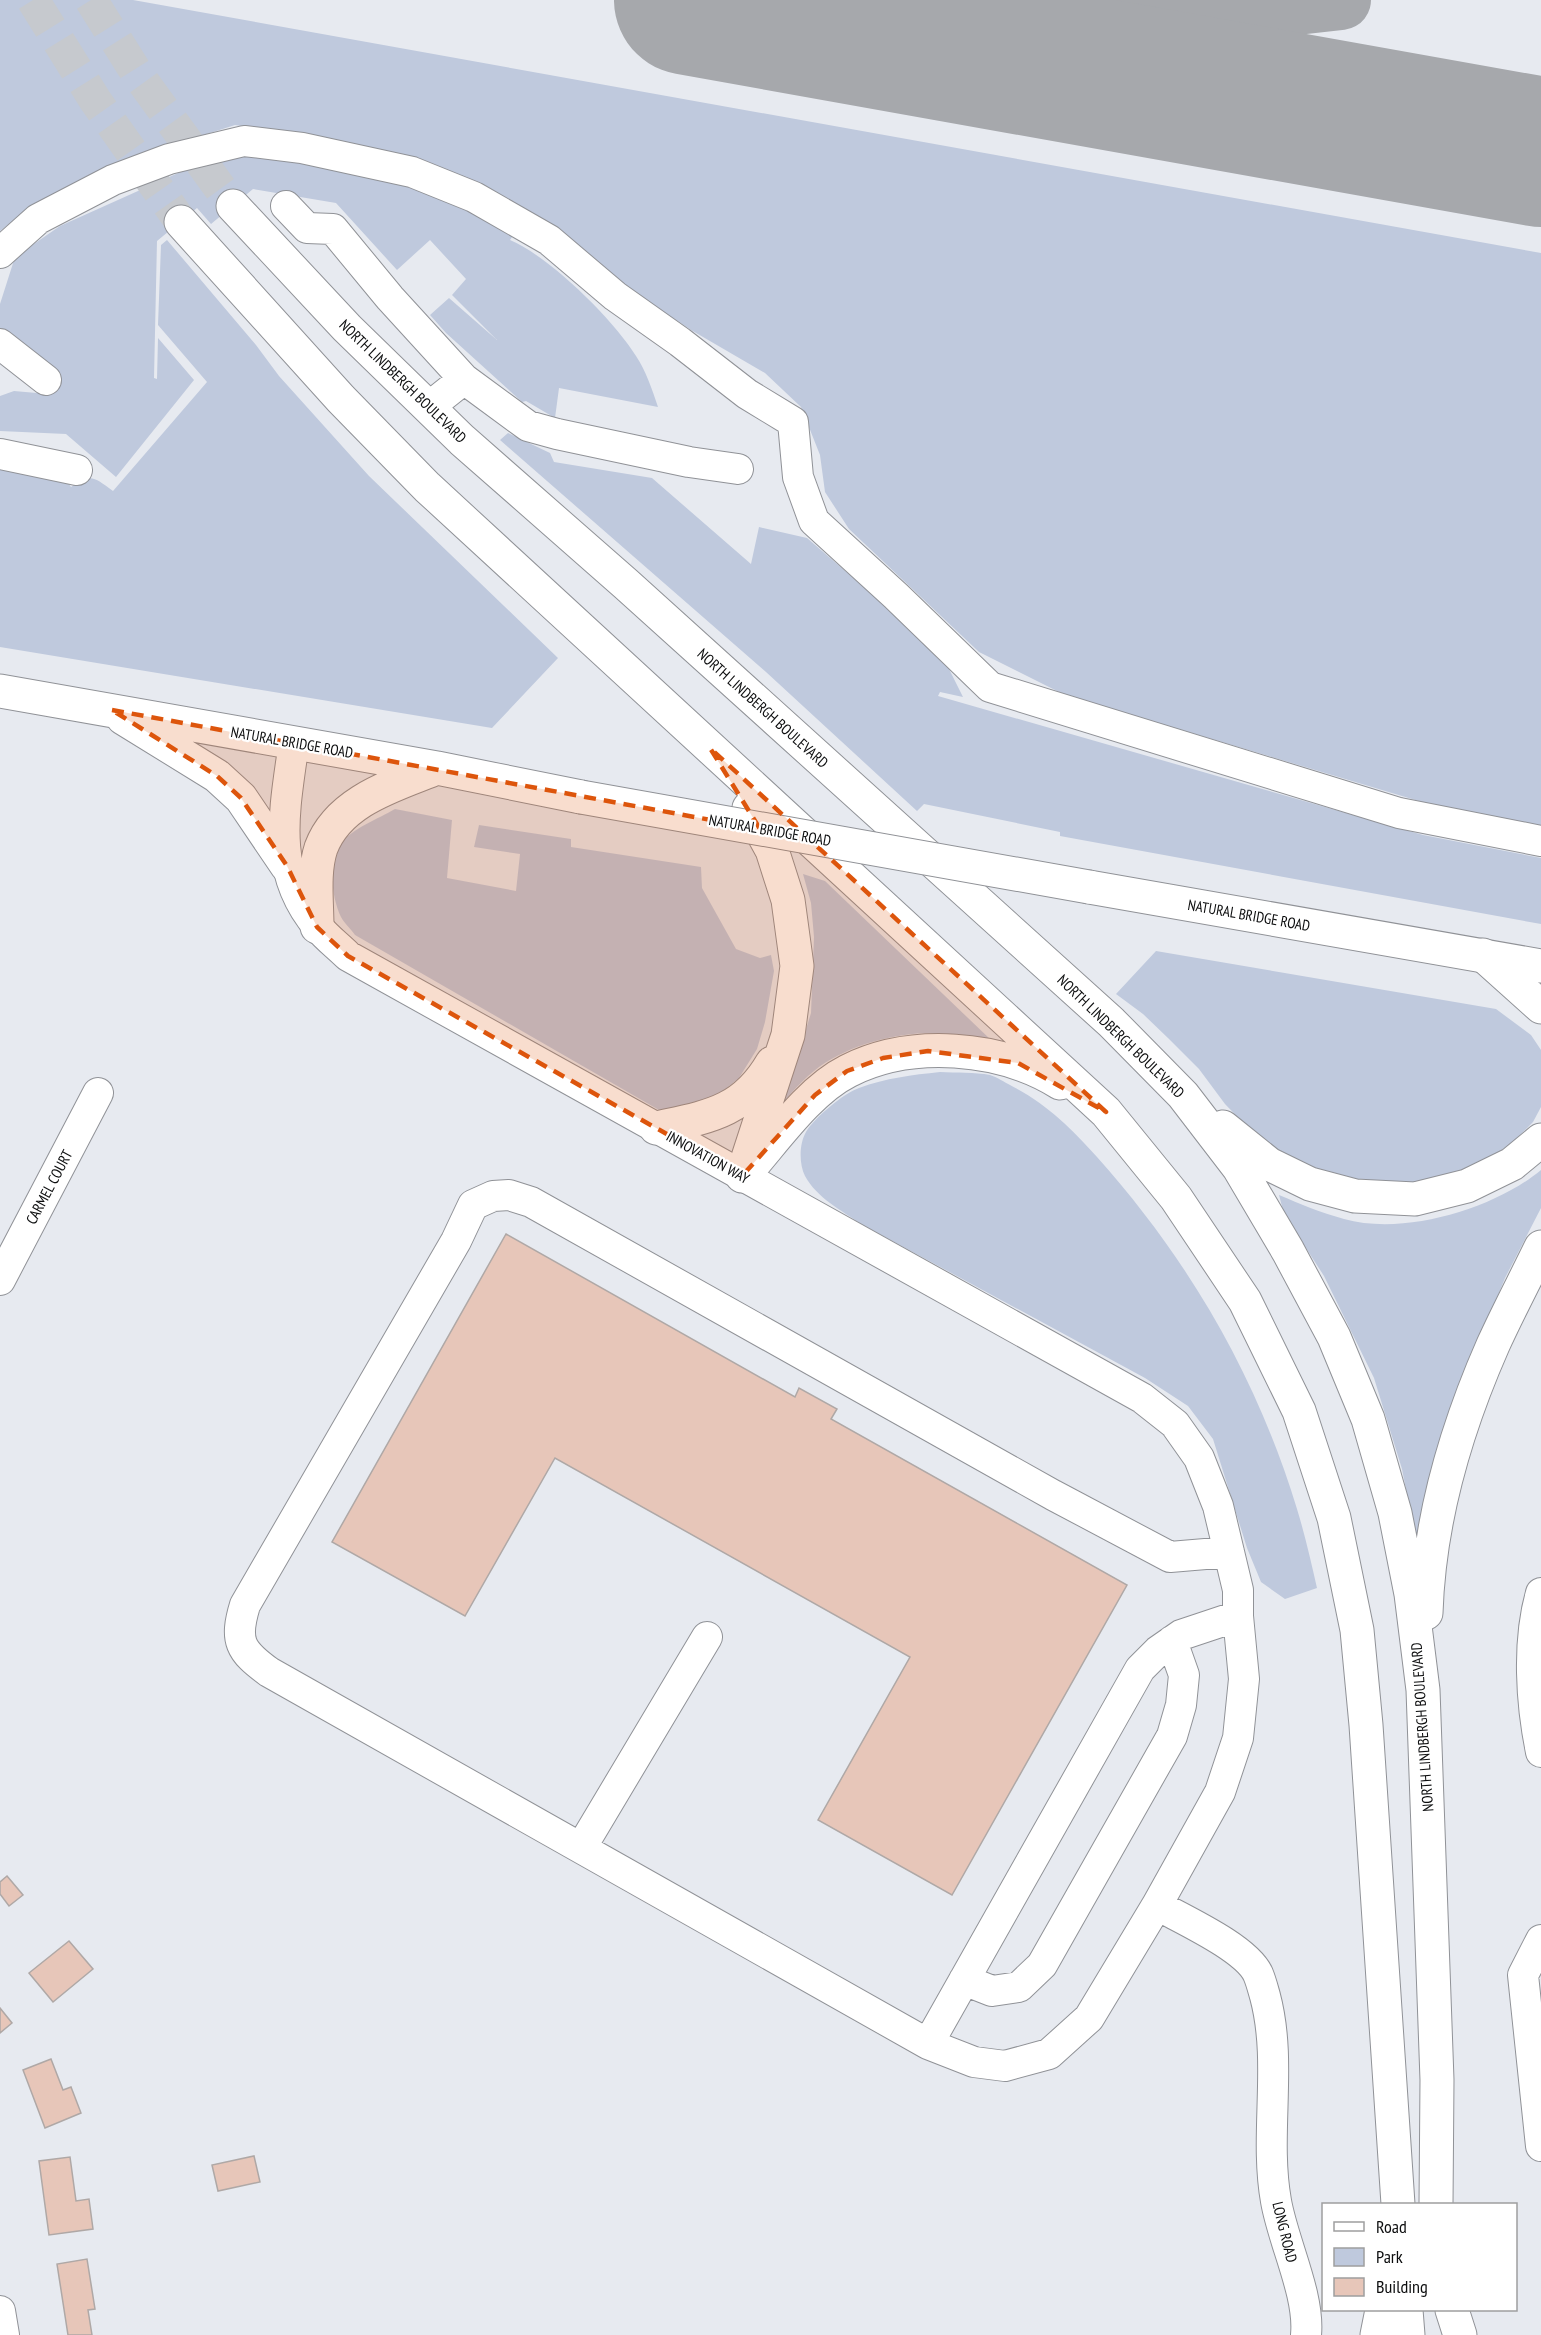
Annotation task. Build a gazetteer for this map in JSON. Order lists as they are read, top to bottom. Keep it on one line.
{"streets":{"main road":["NORTH LINDBERGH BOULEVARD","NATURAL BRIDGE ROAD"],"street":["INNOVATION WAY","CARMEL COURT","LONG ROAD"]},"crossings":[["NATURAL BRIDGE ROAD","INNOVATION WAY"],["INNOVATION WAY","LONG ROAD"]],"legend":["Road","Park","Building"]}
